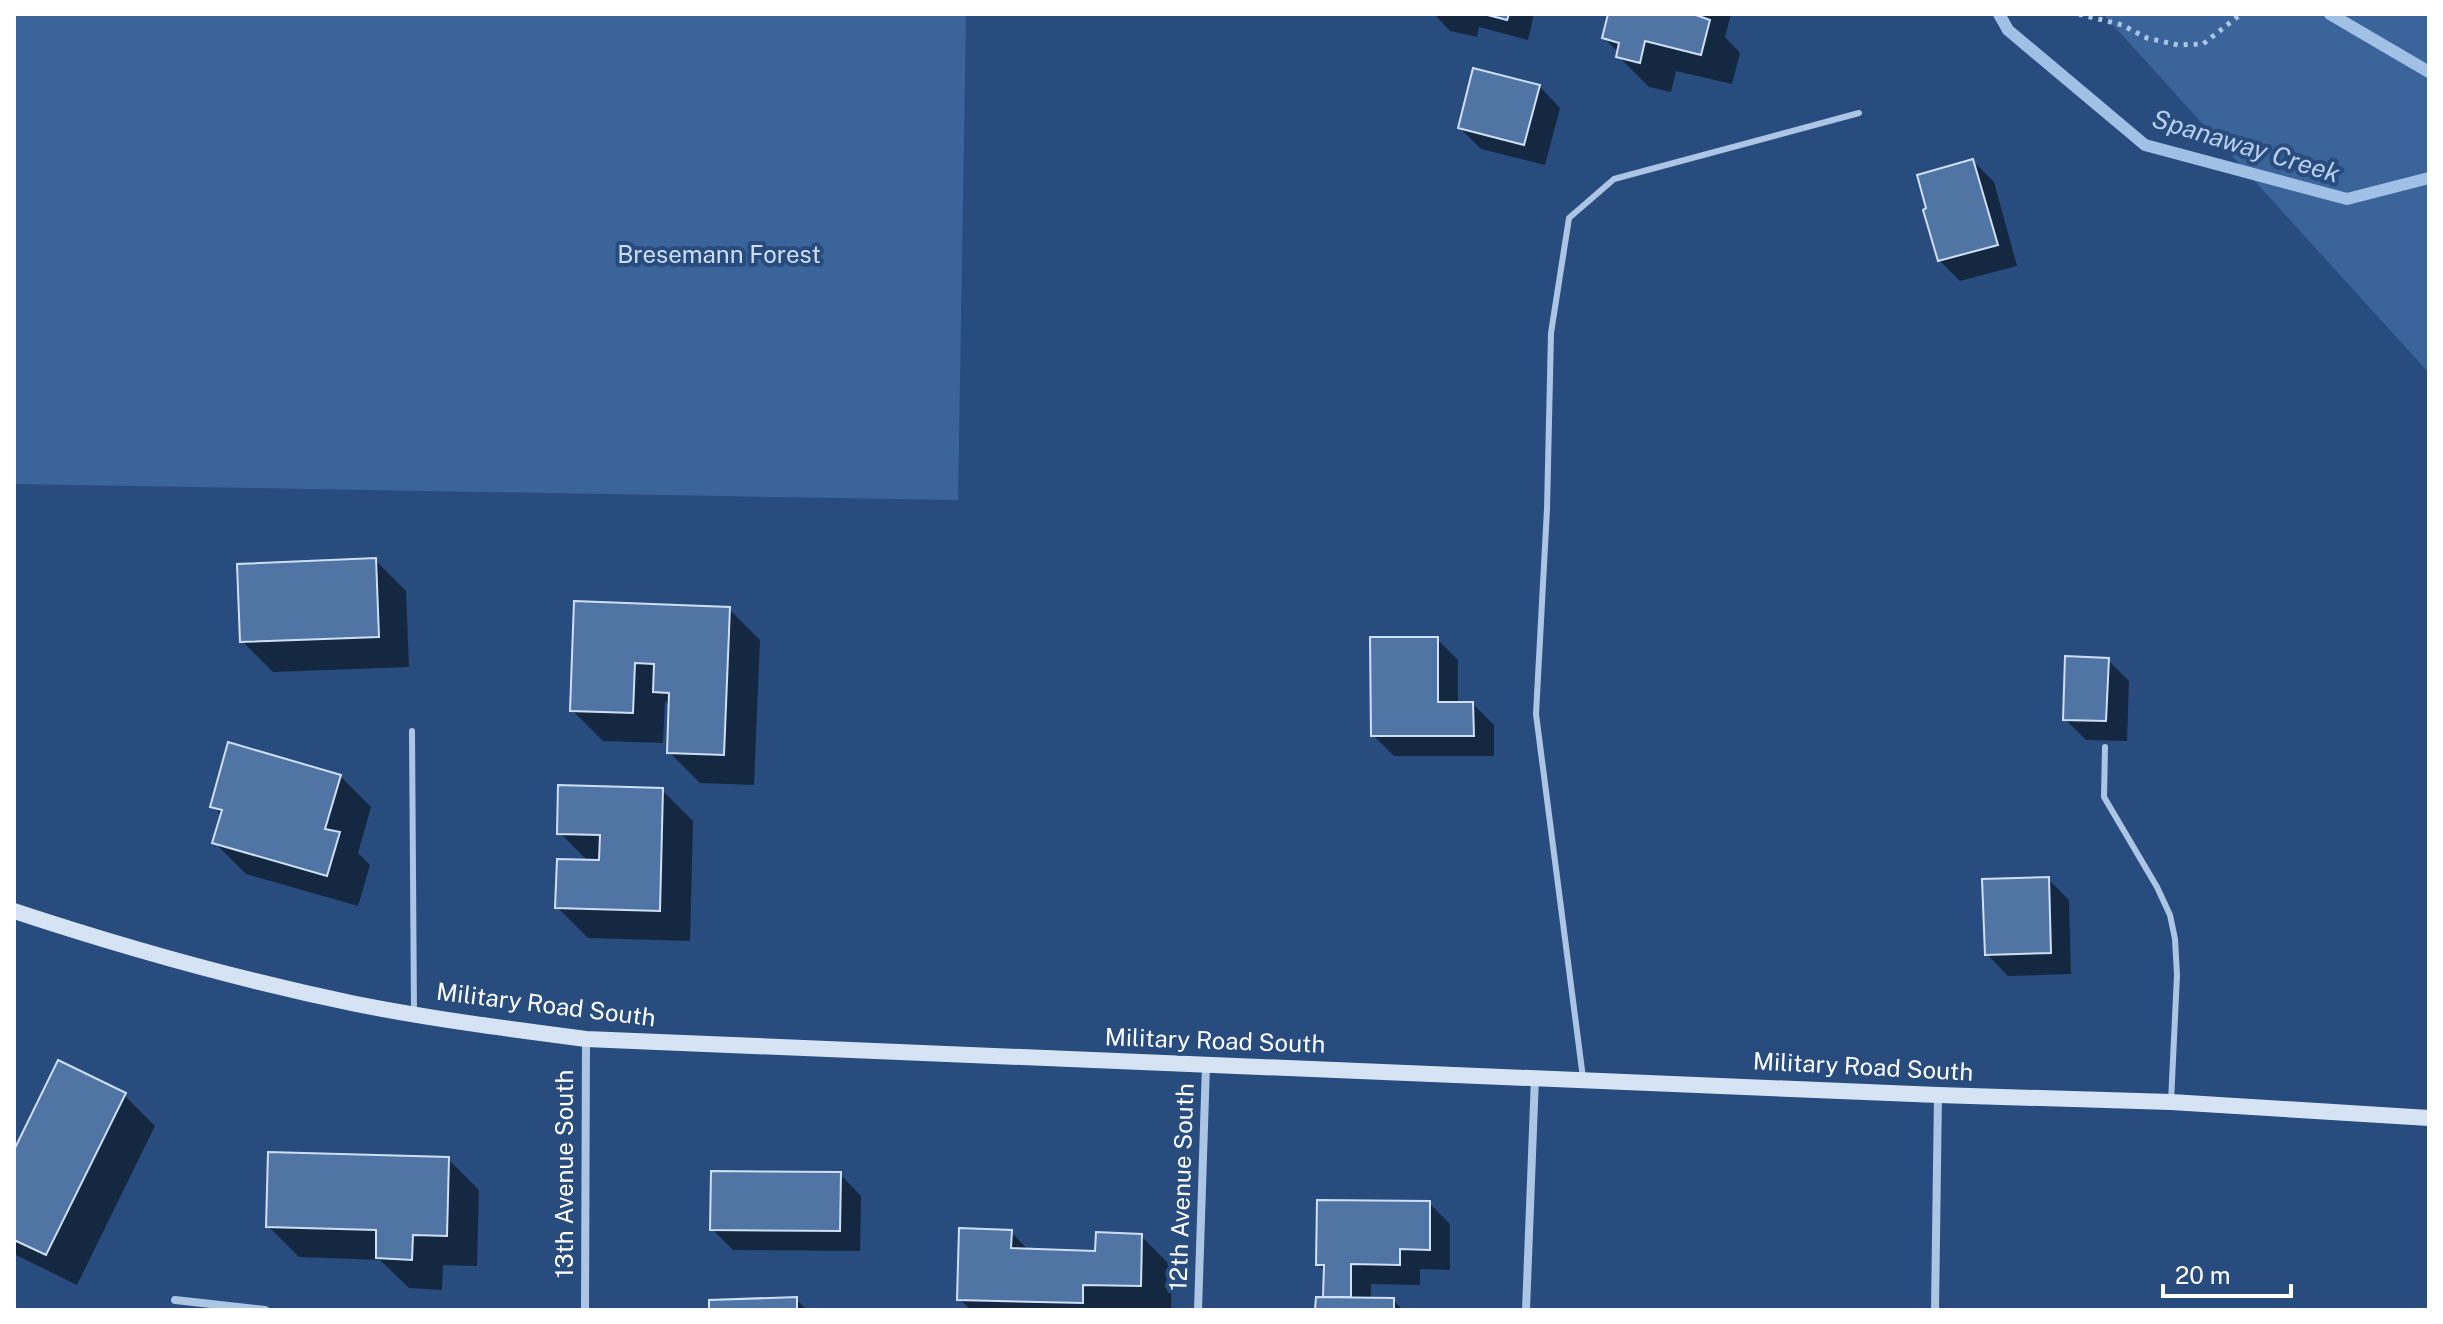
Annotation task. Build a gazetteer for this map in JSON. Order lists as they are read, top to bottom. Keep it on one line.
{"streets":{"main road":["Military Road South"],"street":["13th Avenue South","12th Avenue South"]},"crossings":[["Military Road South","13th Avenue South"],["Military Road South","12th Avenue South"]],"water":["Spanaway Creek"],"parks":["Bresemann Forest"],"scale_bar":"20 m"}
